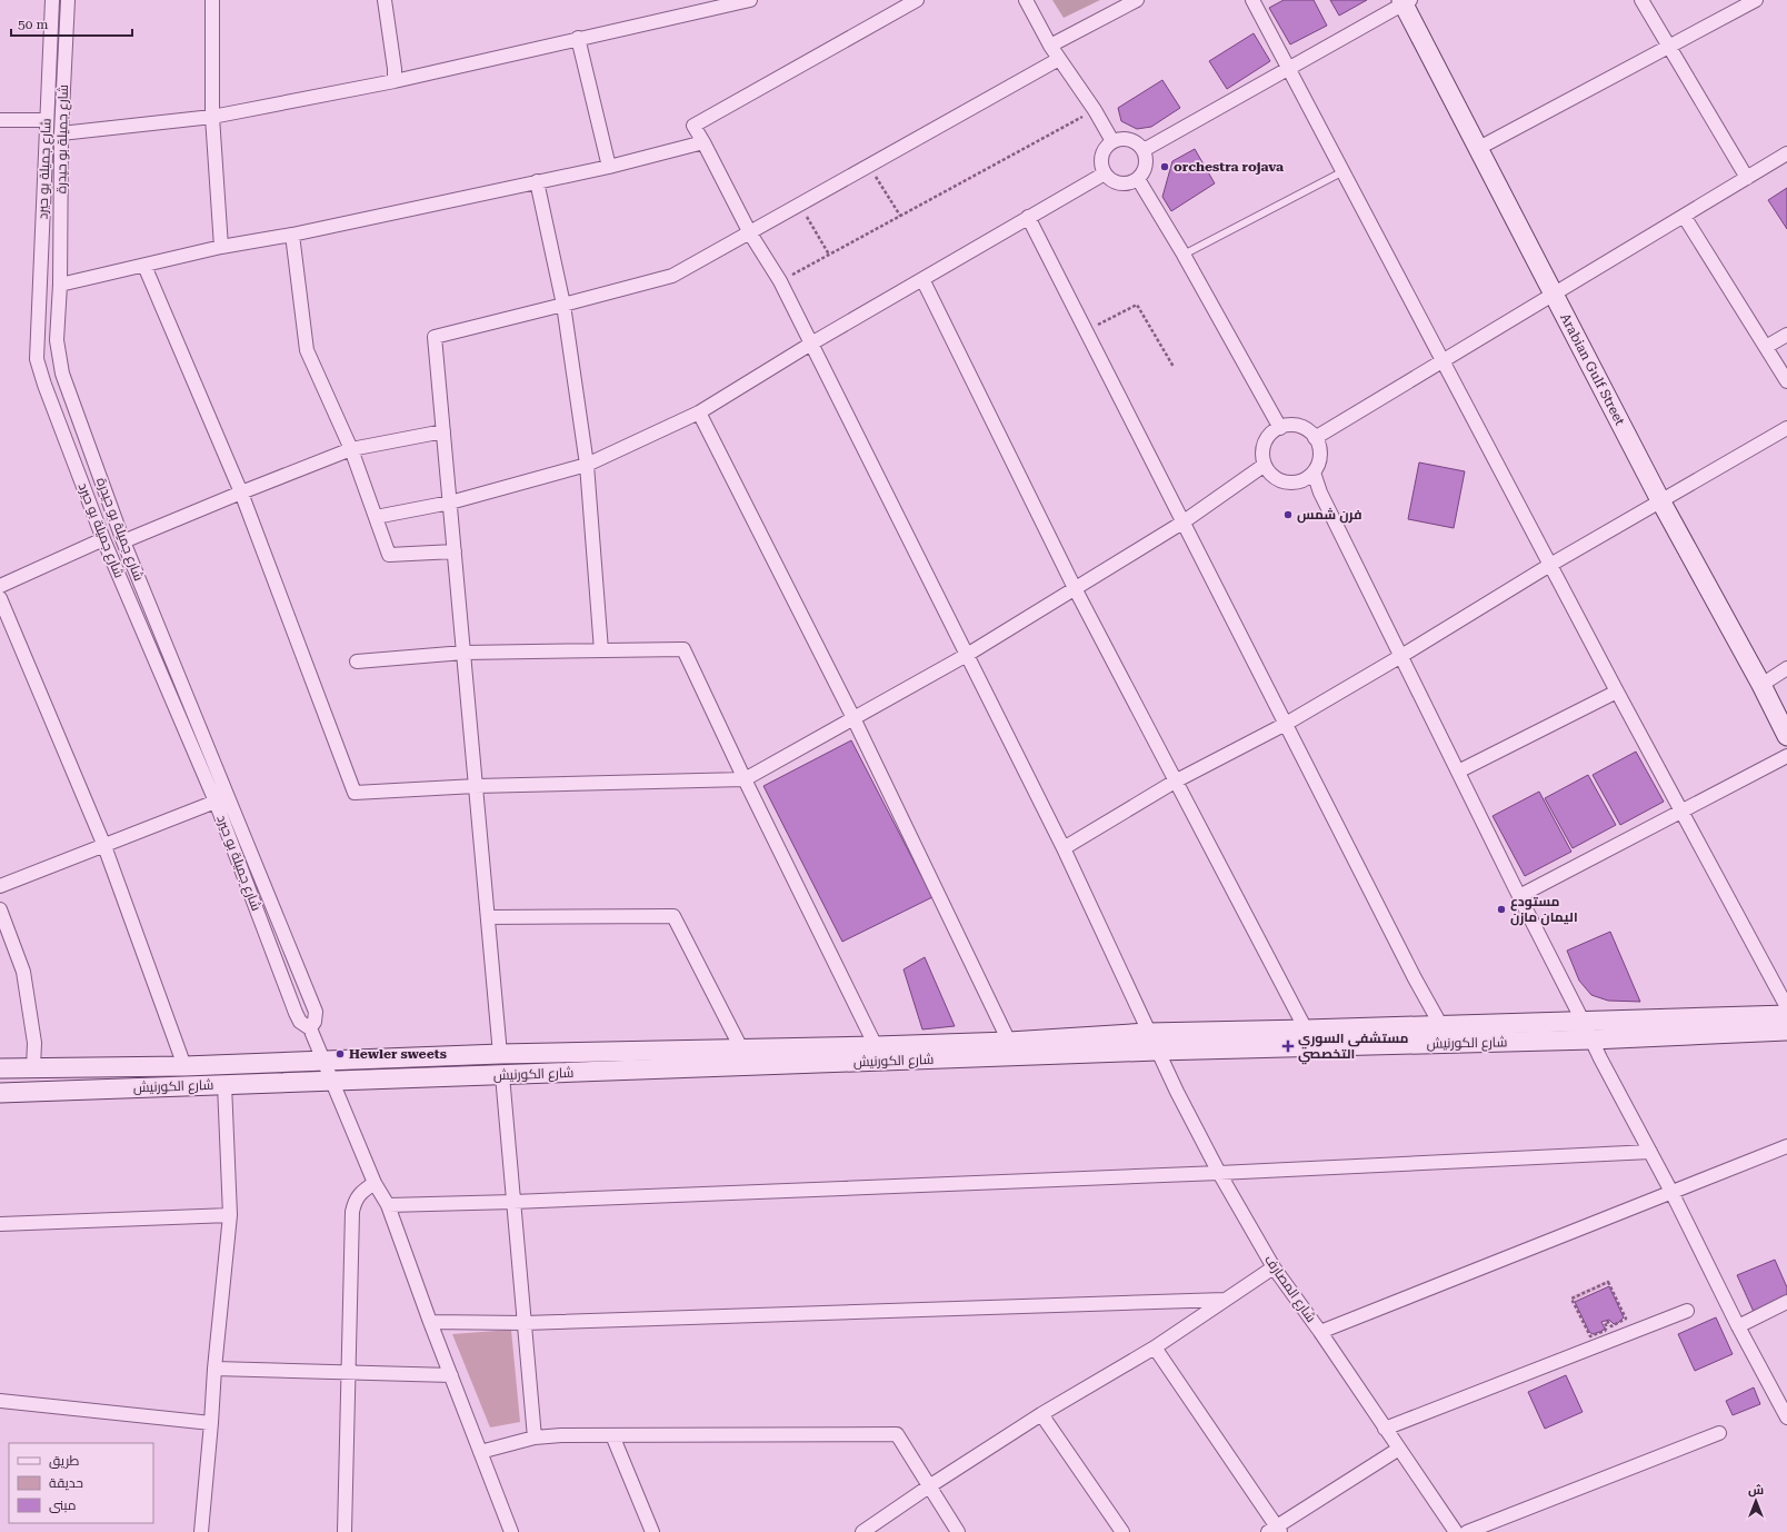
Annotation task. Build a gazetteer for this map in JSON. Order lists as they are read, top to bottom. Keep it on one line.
{"streets":{"street":["شارع جميلة بو حيدرة","شارع جميلة بو حيرد","Arabian Gulf Street","شارع الكورنيش","شارع المصارف"]},"crossings":[["شارع جميلة بو حيدرة","شارع جميلة بو حيرد"],["شارع الكورنيش","شارع المصارف"]],"places":{"other":["orchestra rojava","فرن شمس","مستودع اليمان مازن","Hewler sweets"],"health":["مستشفى السوري التخصصي"]},"legend":["طريق","حديقة","مبنى"],"scale_bar":"50 m","north":"top"}
